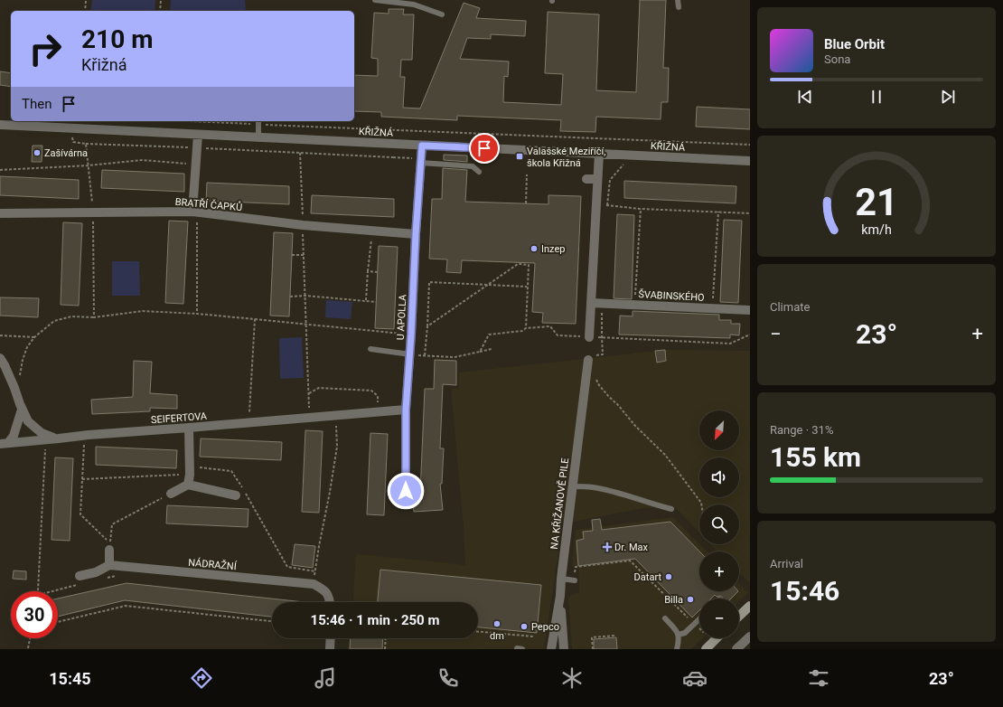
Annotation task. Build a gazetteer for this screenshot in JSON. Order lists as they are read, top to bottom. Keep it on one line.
{"streets":{"street":["KŘIŽNÁ","BRATŘÍ ČAPKŮ","ŠVABINSKÉHO","U APOLLA","SEIFERTOVA","NA KŘIŽANOVĚ PILE","NÁDRAŽNÍ"]},"crossings":[["KŘIŽNÁ","U APOLLA"],["BRATŘÍ ČAPKŮ","U APOLLA"],["U APOLLA","SEIFERTOVA"]],"places":{"other":["Zašívárna","Inzep","Datart","Billa","dm","Pepco"],"transit":["Valašské Meziříčí, škola Křižná"],"health":["Dr. Max"]},"north":"bottom left","page":{"turn":["210 m","Křižná"],"song":["Blue Orbit","Sona"],"then":"Then","tile":["Climate",["Range · 31%","155 km"],["Arrival","15:46"]],"heat":["−","23°","+"],"map_buttons":["+","−"],"limit":"30","trip":"15:46 · 1 min · 250 m","tabs":["15:45","23°"],"gauge":["21","km/h"]}}
